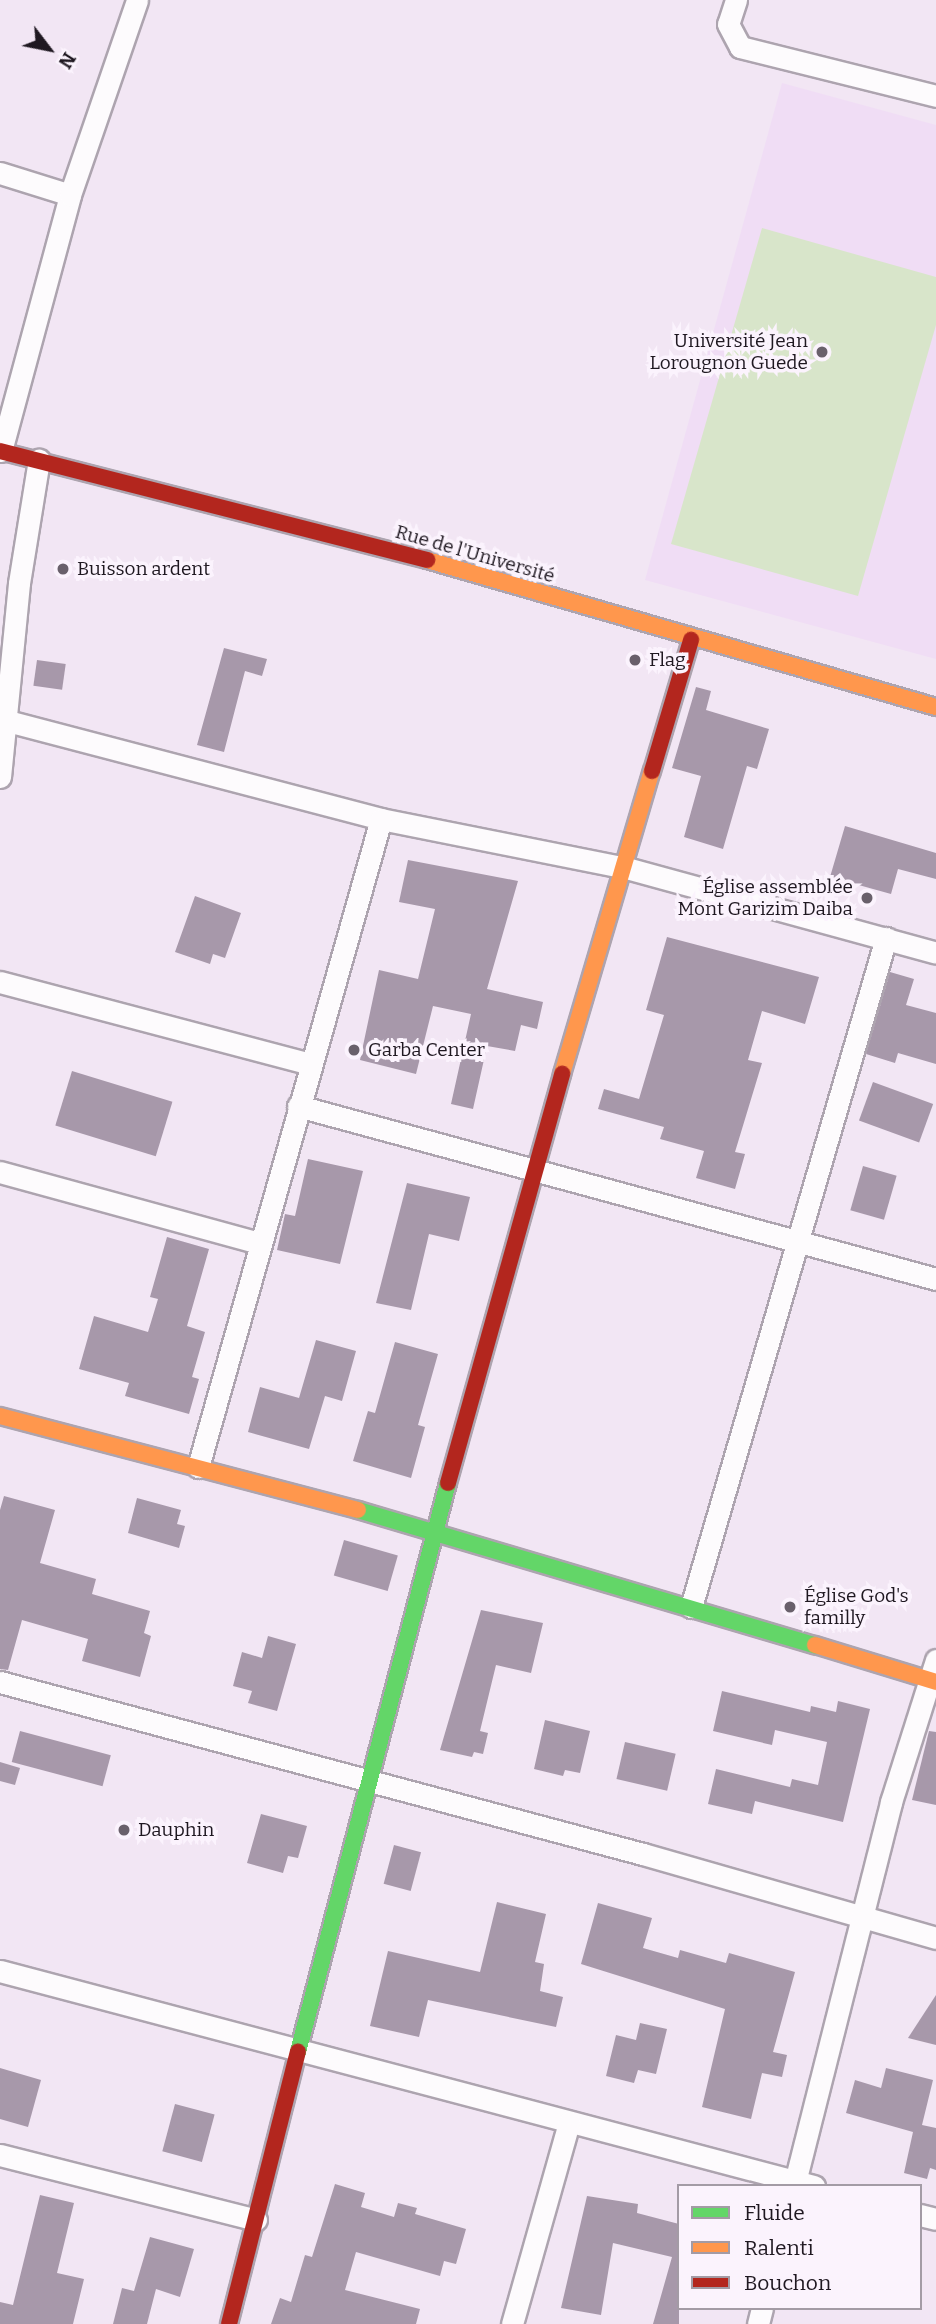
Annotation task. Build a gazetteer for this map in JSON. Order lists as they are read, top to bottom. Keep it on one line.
{"streets":{"street":["Rue de l'Université"]},"places":["Université Jean Lorougnon Guede","Buisson ardent","Flag","Église assemblée Mont Garizim Daiba","Garba Center","Église God's familly","Dauphin"],"legend":["Fluide","Ralenti","Bouchon"],"north":"bottom right"}
